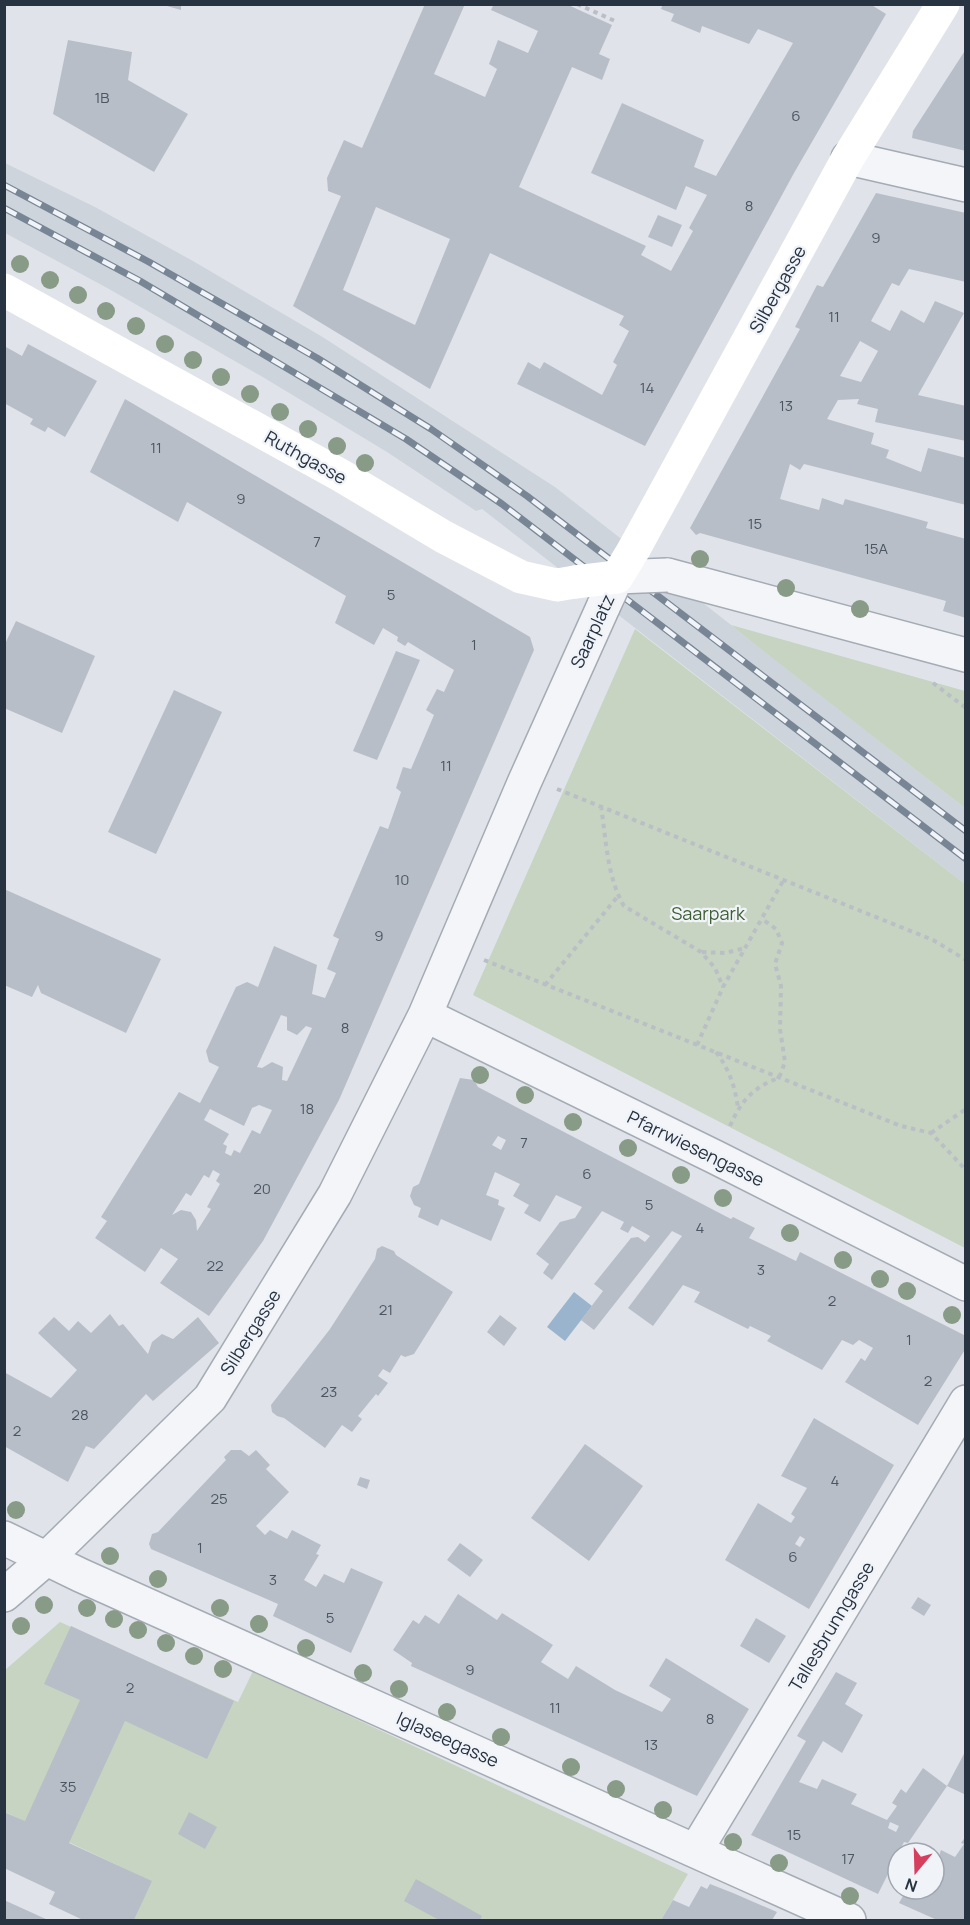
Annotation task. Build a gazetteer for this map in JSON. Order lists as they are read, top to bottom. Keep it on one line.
{"streets":{"main road":["Silbergasse","Ruthgasse"],"street":["Saarplatz","Pfarrwiesengasse","Tallesbrunngasse","Iglaseegasse"]},"crossings":[["Silbergasse","Ruthgasse"],["Silbergasse","Saarplatz"],["Silbergasse","Pfarrwiesengasse"],["Silbergasse","Iglaseegasse"],["Ruthgasse","Saarplatz"],["Saarplatz","Pfarrwiesengasse"],["Tallesbrunngasse","Iglaseegasse"]],"parks":["Saarpark"],"house_numbers":["1B","6","8","9","11","14","13","11","9","15","7","15A","5","1","11","10","9","8","18","7","6","20","5","4","22","3","2","21","1","2","23","28","2","4","25","1","6","3","5","9","2","11","8","13","35","15","17"],"north":"bottom"}
